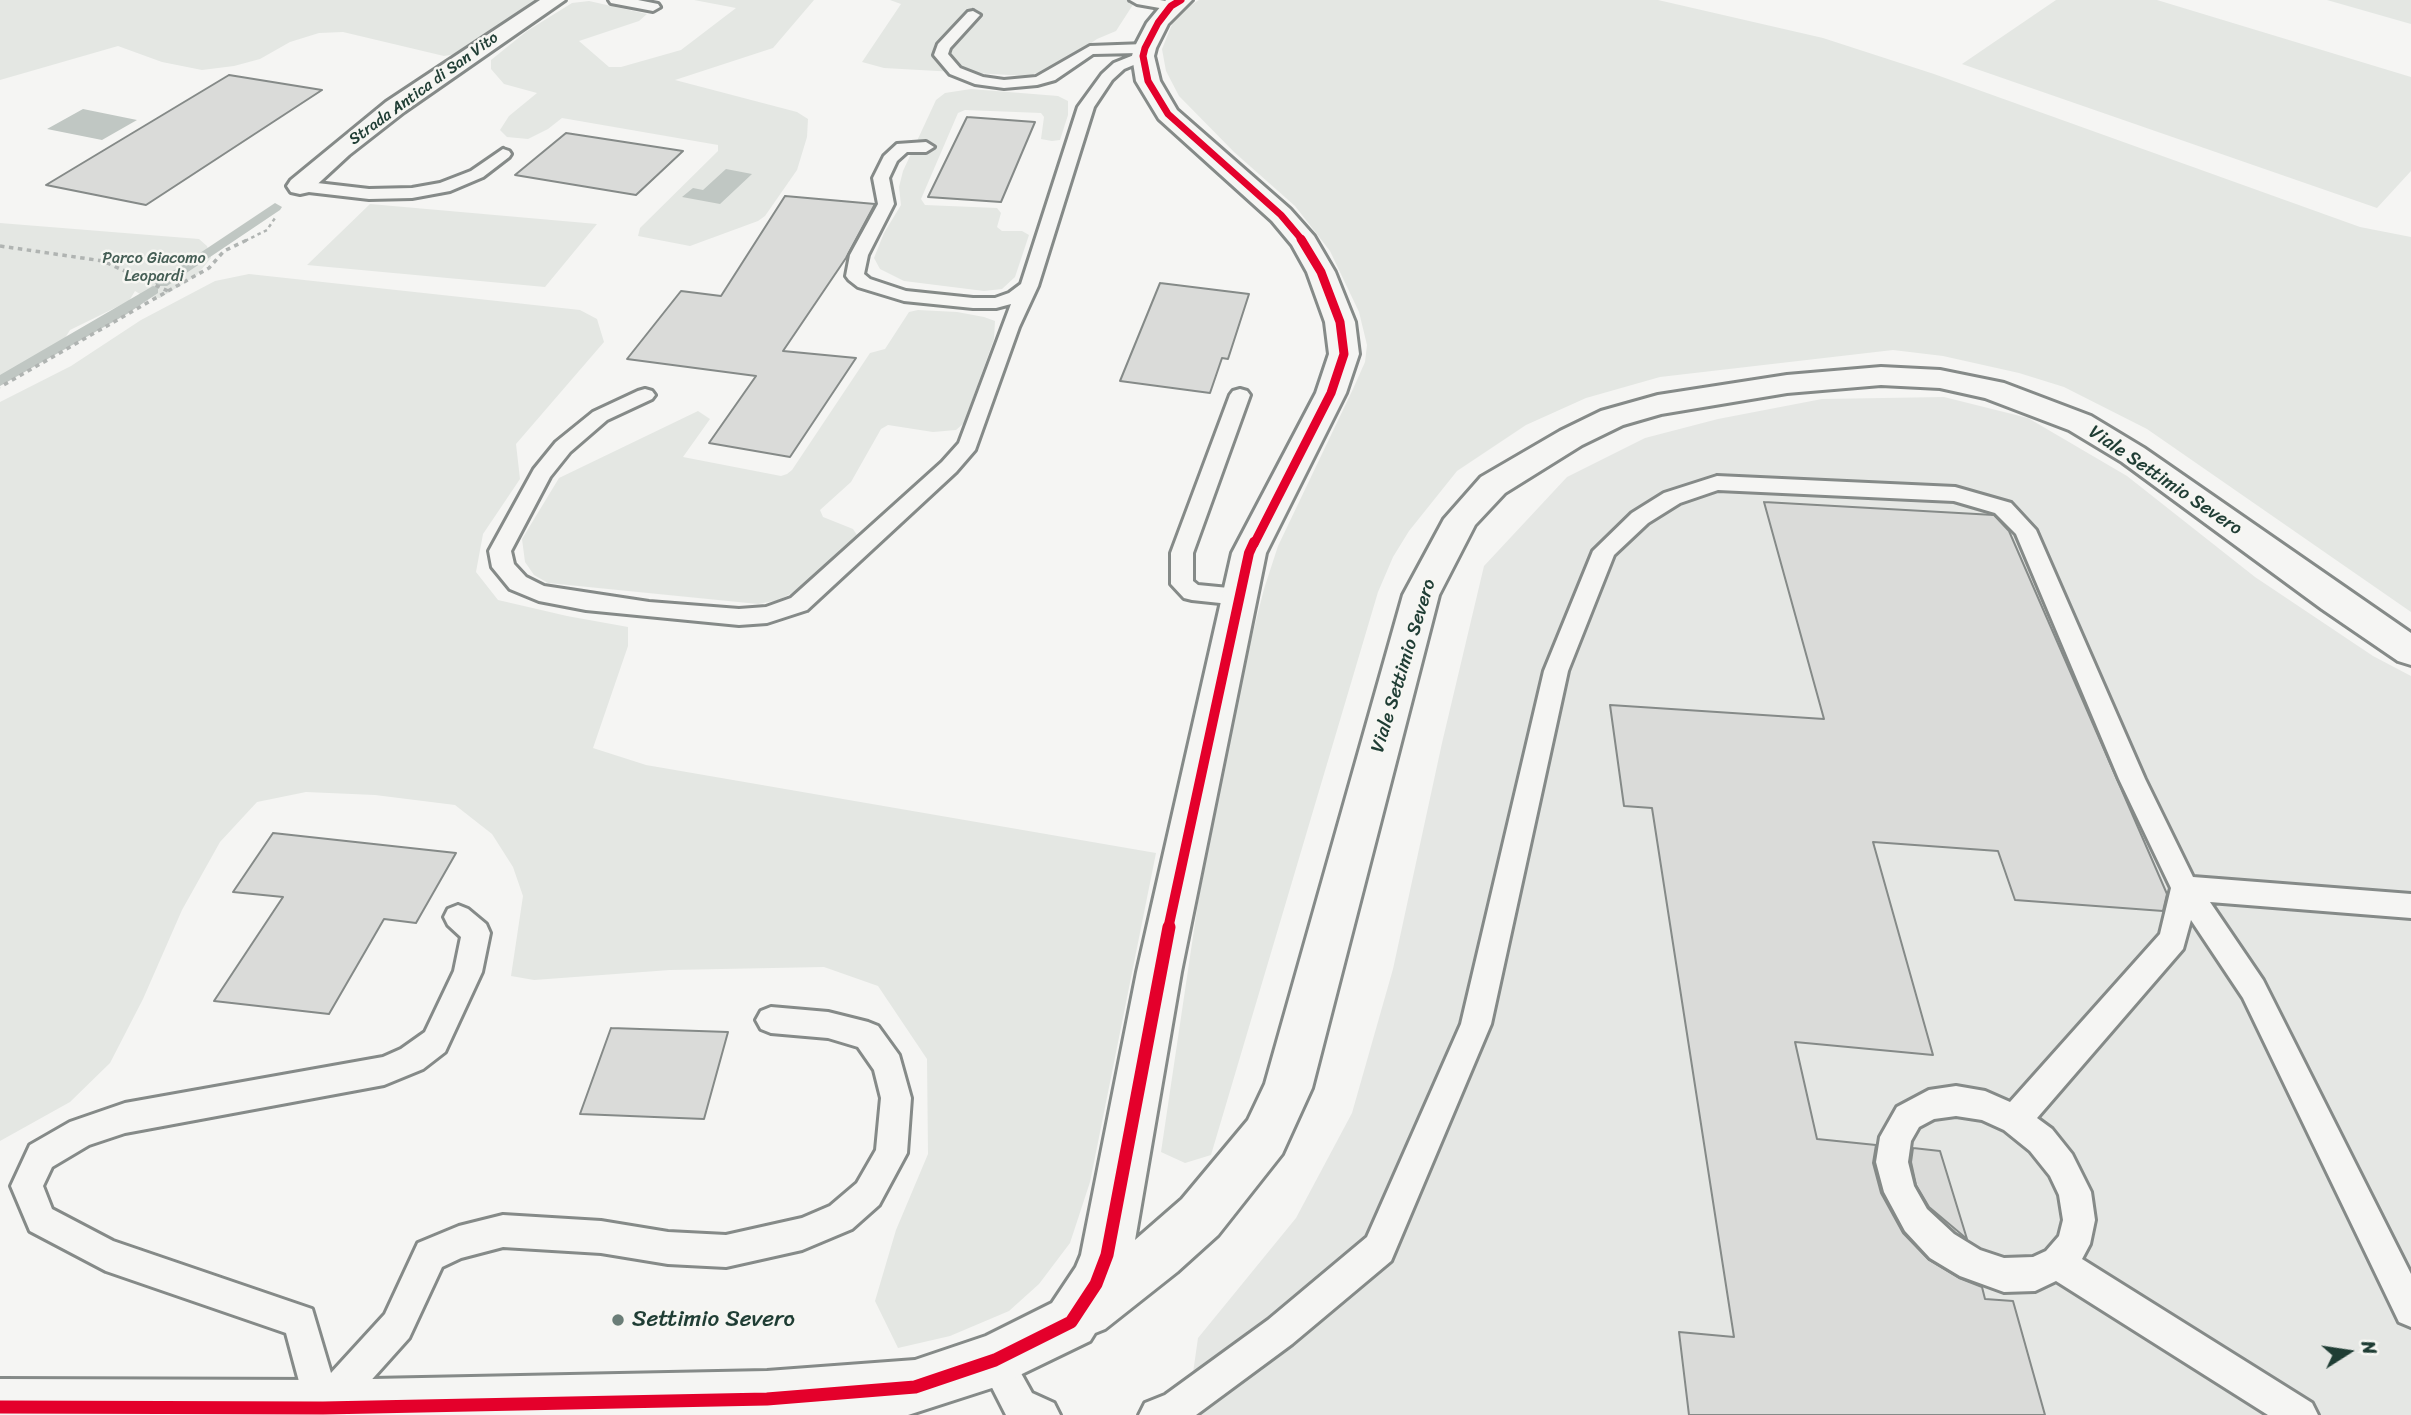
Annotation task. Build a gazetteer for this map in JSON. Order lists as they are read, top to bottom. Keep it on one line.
{"streets":{"street":["Strada Antica di San Vito","Viale Settimio Severo"]},"parks":["Parco Giacomo Leopardi"],"places":["Settimio Severo"],"north":"right"}
